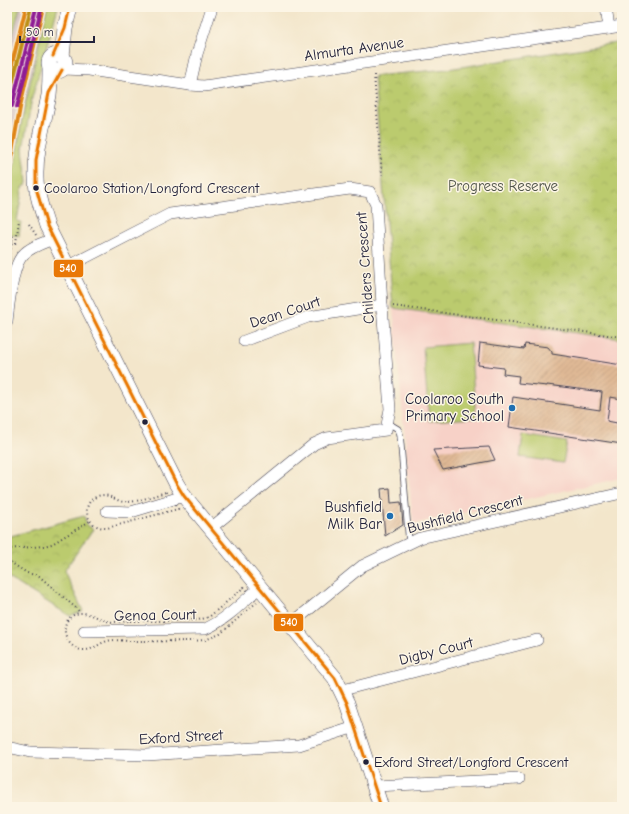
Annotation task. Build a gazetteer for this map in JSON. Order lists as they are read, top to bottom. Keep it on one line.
{"streets":{"street":["Almurta Avenue","Childers Crescent","Dean Court","Bushfield Crescent","Genoa Court","Digby Court","Exford Street"]},"crossings":[["Childers Crescent","Dean Court"]],"parks":["Progress Reserve"],"places":["Coolaroo Station/Longford Crescent","Coolaroo South Primary School","Bushfield Milk Bar","Exford Street/Longford Crescent"],"lines":["transit line 540"],"scale_bar":"50 m"}
